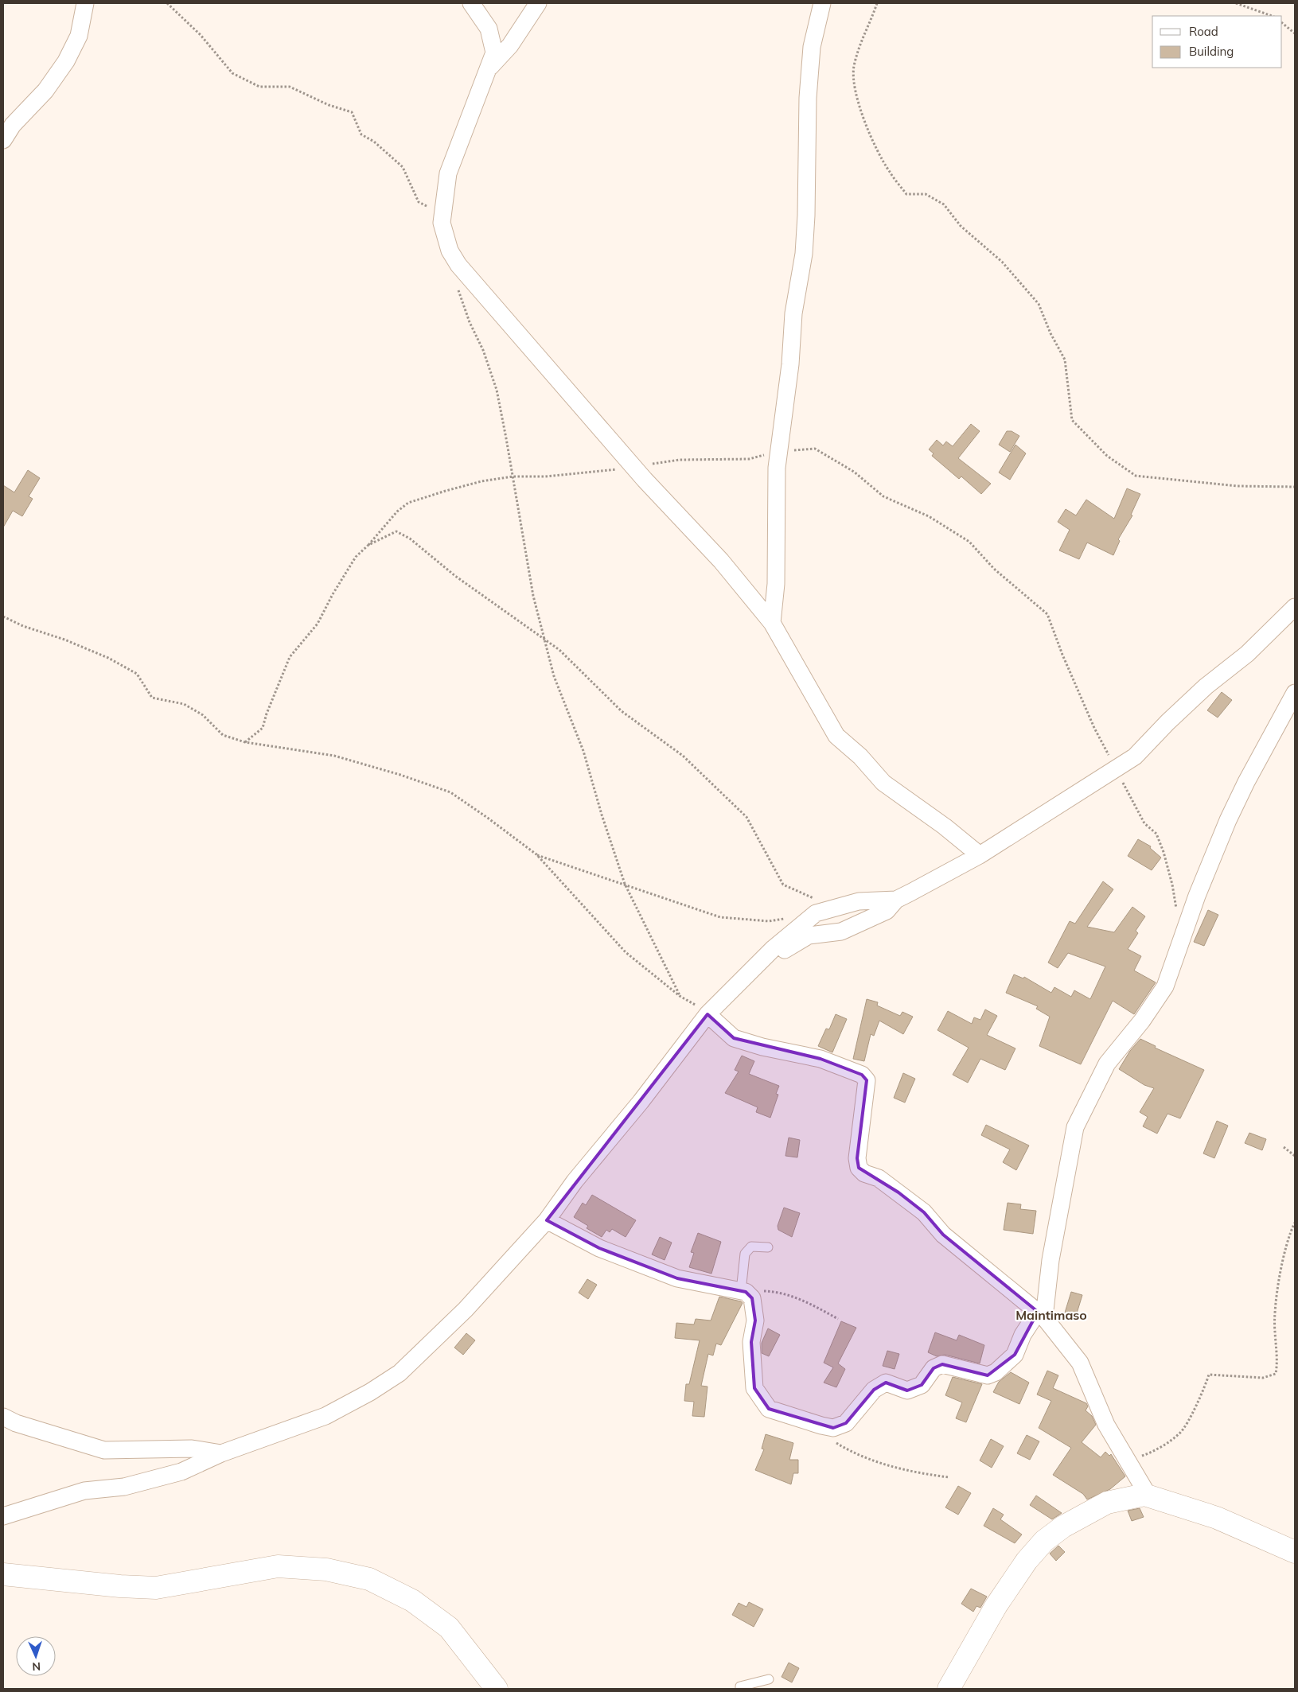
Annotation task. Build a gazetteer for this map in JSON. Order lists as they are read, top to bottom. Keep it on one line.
{"districts":["Maintimaso"],"legend":["Road","Building"],"north":"bottom"}
